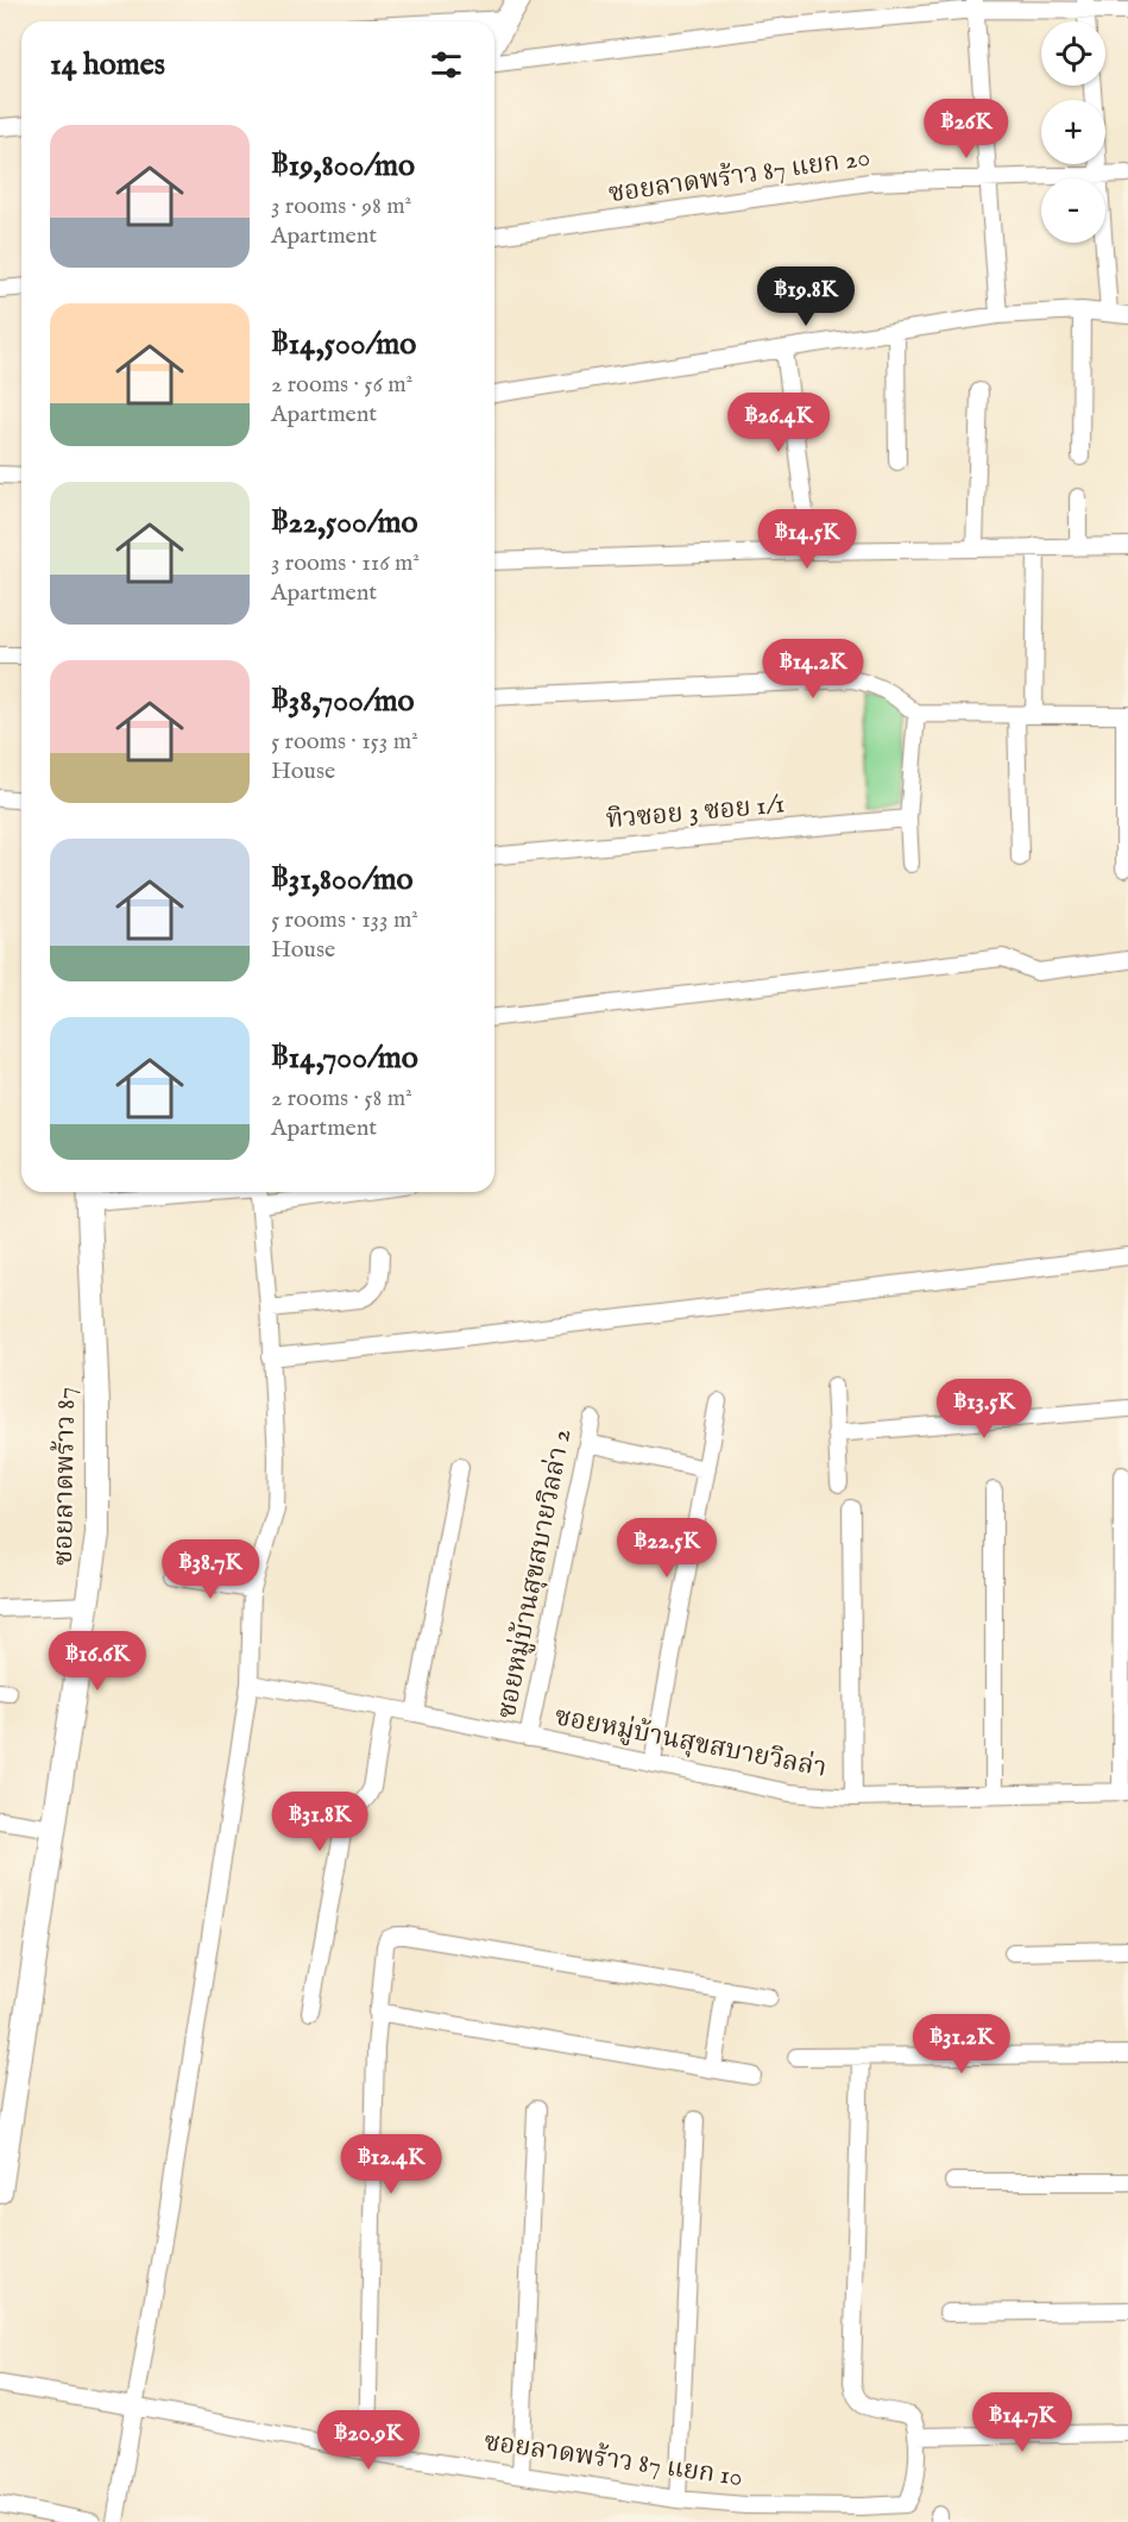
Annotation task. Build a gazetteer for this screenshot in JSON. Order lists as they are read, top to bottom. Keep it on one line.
{"streets":{"street":["ซอยลาดพร้าว 87 แยก 20","ทิวซอย 3 ซอย 1/1","ซอยลาดพร้าว 87","ซอยหมู่บ้านสุขสบายวิลล่า 2","ซอยหมู่บ้านสุขสบายวิลล่า","ซอยลาดพร้าว 87 แยก 10"]},"crossings":[["ซอยหมู่บ้านสุขสบายวิลล่า 2","ซอยหมู่บ้านสุขสบายวิลล่า"]],"page":{"map_buttons":["+","−"],"heading":"14 homes","price":["฿26K","฿19.8K","฿26.4K","฿14.5K","฿14.2K","฿13.5K","฿22.5K","฿38.7K","฿16.6K","฿31.8K","฿31.2K","฿12.4K","฿14.7K","฿20.9K"],"list":[{"name":"฿19,800/mo","note":"3 rooms · 98 m² · Apartment"},{"name":"฿14,500/mo","note":"2 rooms · 56 m² · Apartment"},{"name":"฿22,500/mo","note":"3 rooms · 116 m² · Apartment"},{"name":"฿38,700/mo","note":"5 rooms · 153 m² · House"},{"name":"฿31,800/mo","note":"5 rooms · 133 m² · House"},{"name":"฿14,700/mo","note":"2 rooms · 58 m² · Apartment"}]}}
